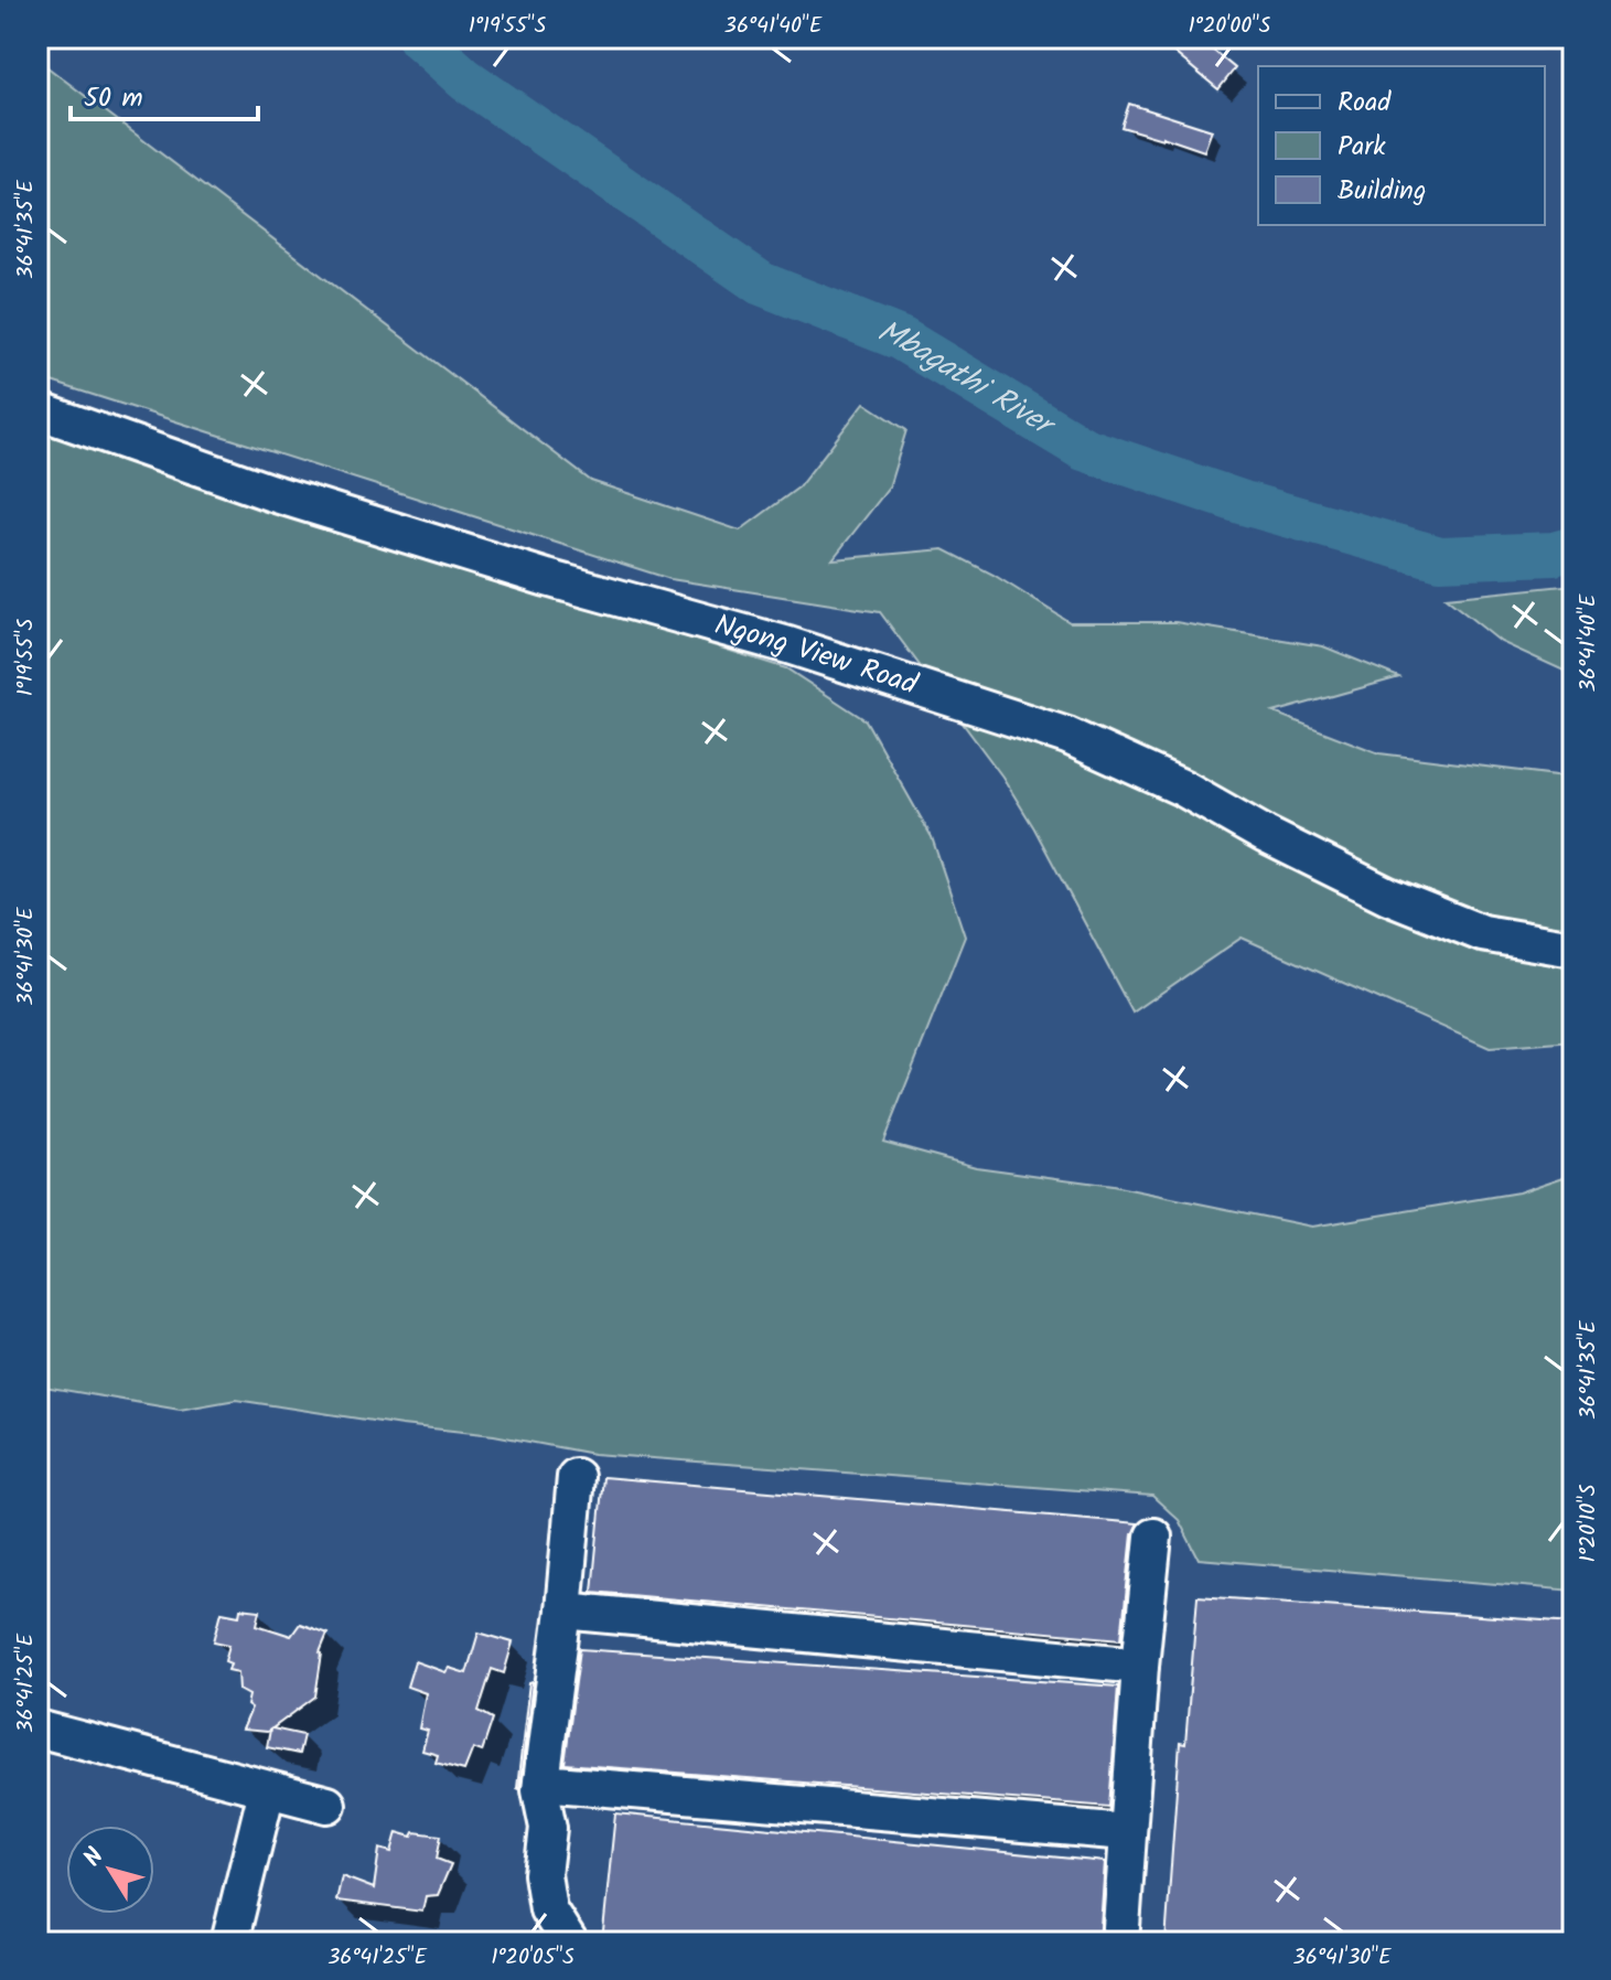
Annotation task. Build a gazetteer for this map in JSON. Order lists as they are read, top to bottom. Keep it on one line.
{"streets":{"street":["Ngong View Road"]},"water":["Mbagathi River"],"legend":["Road","Park","Building"],"scale_bar":"50 m","north":"top left","coordinates":["1°19'55\"S","36°41'40\"E","1°20'00\"S","36°41'35\"E","36°41'30\"E","1°20'10\"S","36°41'25\"E","1°20'05\"S"]}
